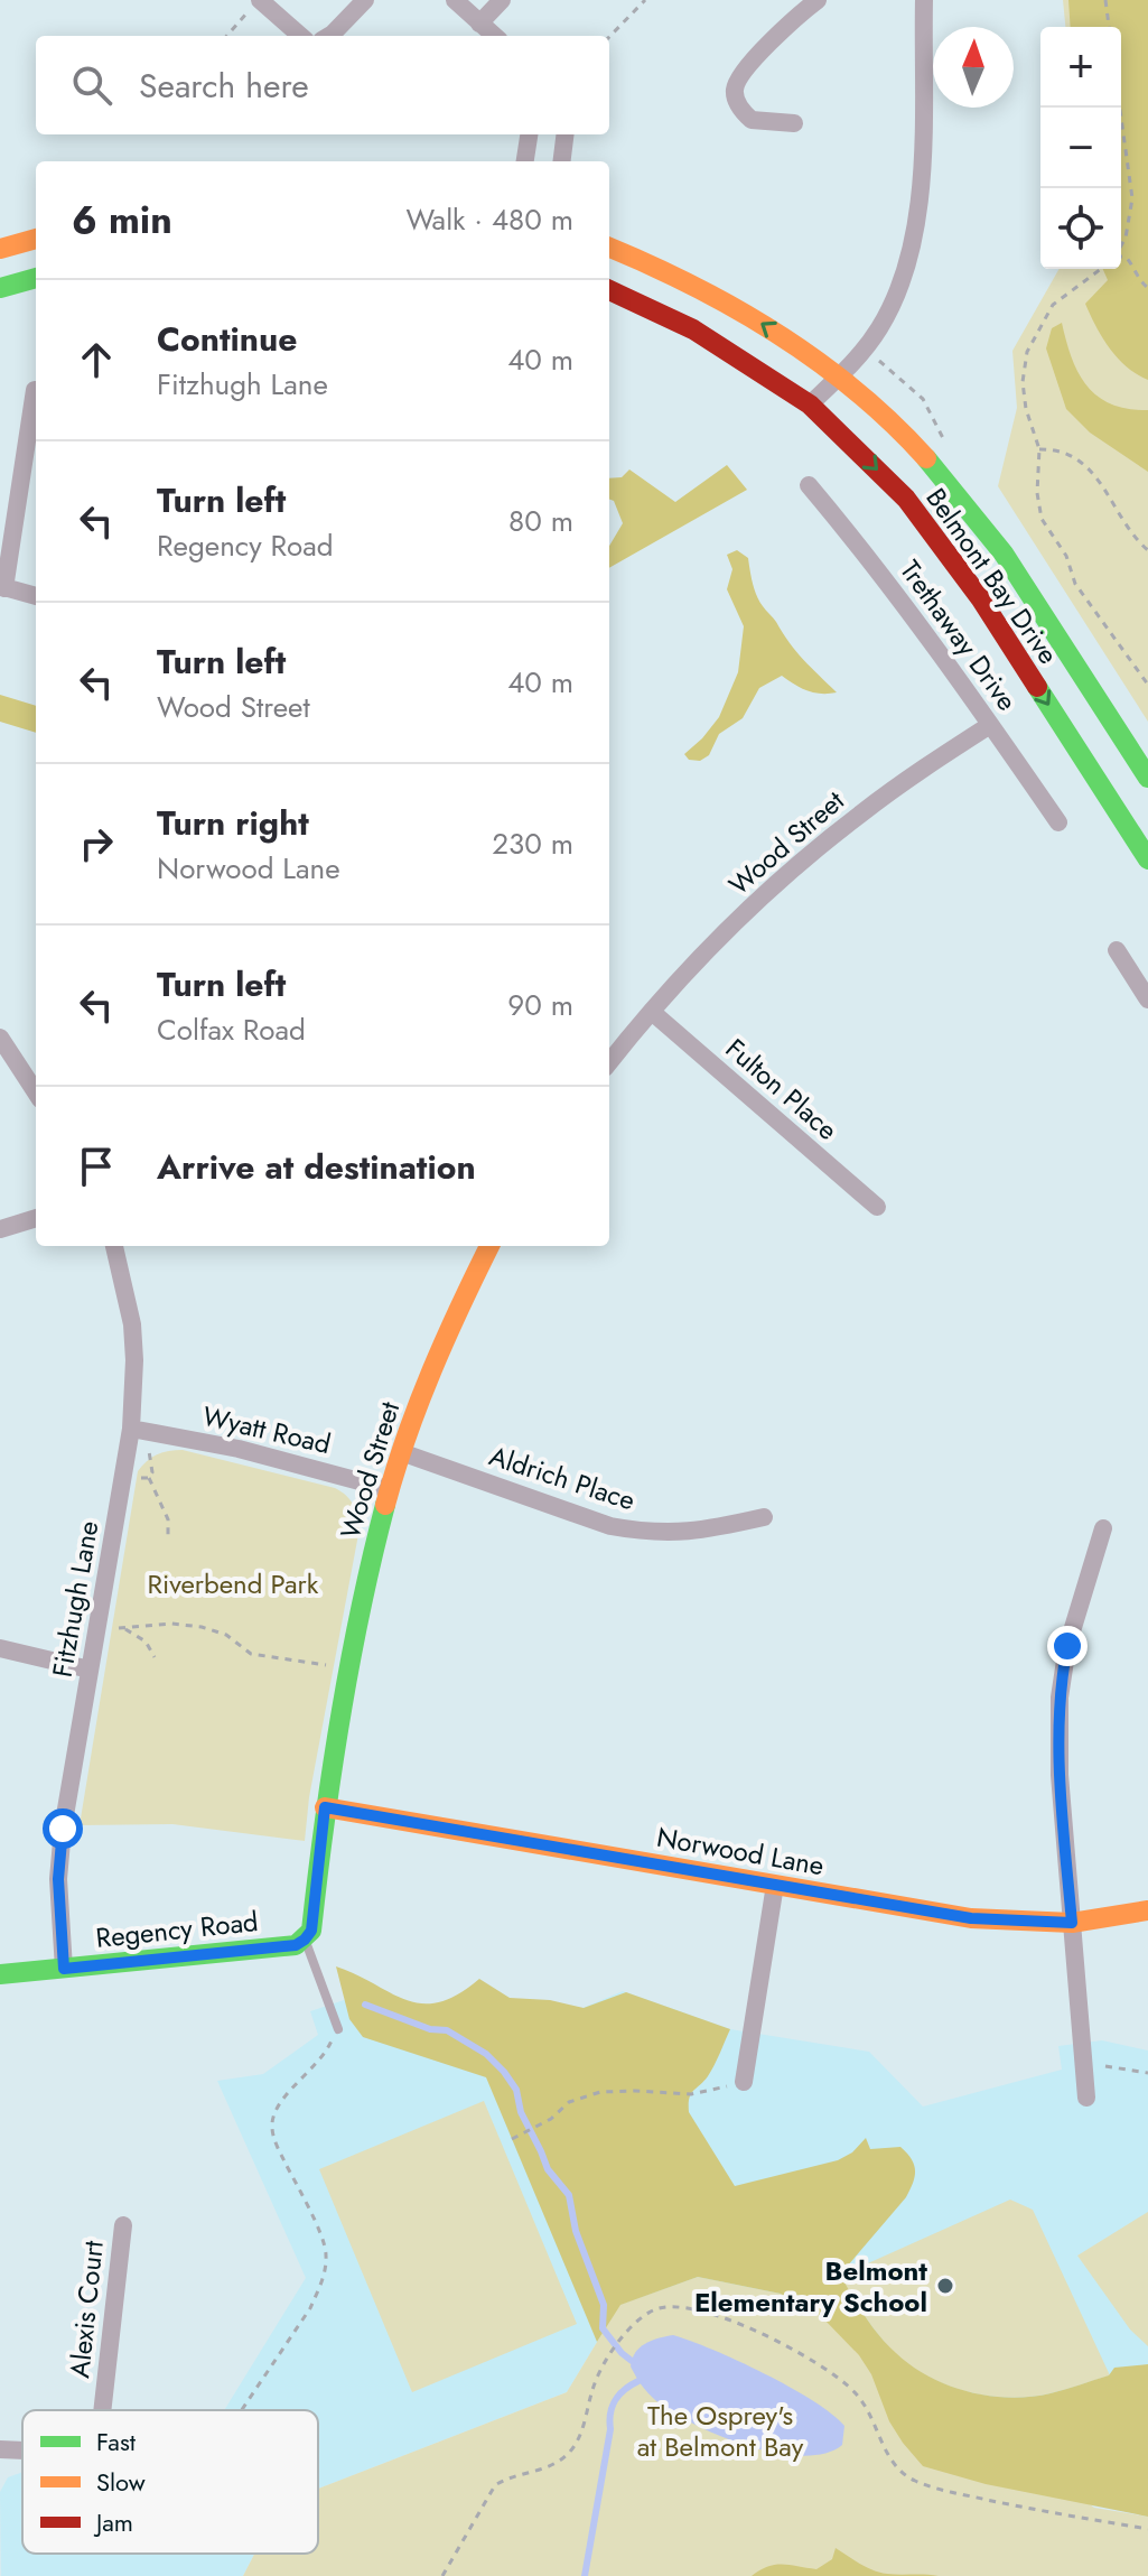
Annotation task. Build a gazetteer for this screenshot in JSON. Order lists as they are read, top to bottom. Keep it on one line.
{"streets":{"street":["Belmont Bay Drive","Trethaway Drive","Wood Street","Fulton Place","Wyatt Road","Aldrich Place","Fitzhugh Lane","Norwood Lane","Regency Road","Alexis Court"]},"crossings":[["Trethaway Drive","Wood Street"],["Wood Street","Fulton Place"],["Wood Street","Wyatt Road"],["Wood Street","Aldrich Place"],["Wood Street","Norwood Lane"],["Wood Street","Regency Road"],["Wyatt Road","Fitzhugh Lane"],["Fitzhugh Lane","Regency Road"]],"parks":["Riverbend Park","The Osprey's at Belmont Bay"],"places":["Belmont Elementary School"],"legend":["Fast","Slow","Jam"],"north":"top","page":{"map_buttons":["+","−"],"search":"Search here","heading":["6 min","Walk · 480 m"],"list":[["Continue","Fitzhugh Lane","40 m"],["Turn left","Regency Road","80 m"],["Turn left","Wood Street","40 m"],["Turn right","Norwood Lane","230 m"],["Turn left","Colfax Road","90 m"],"Arrive at destination"]}}
